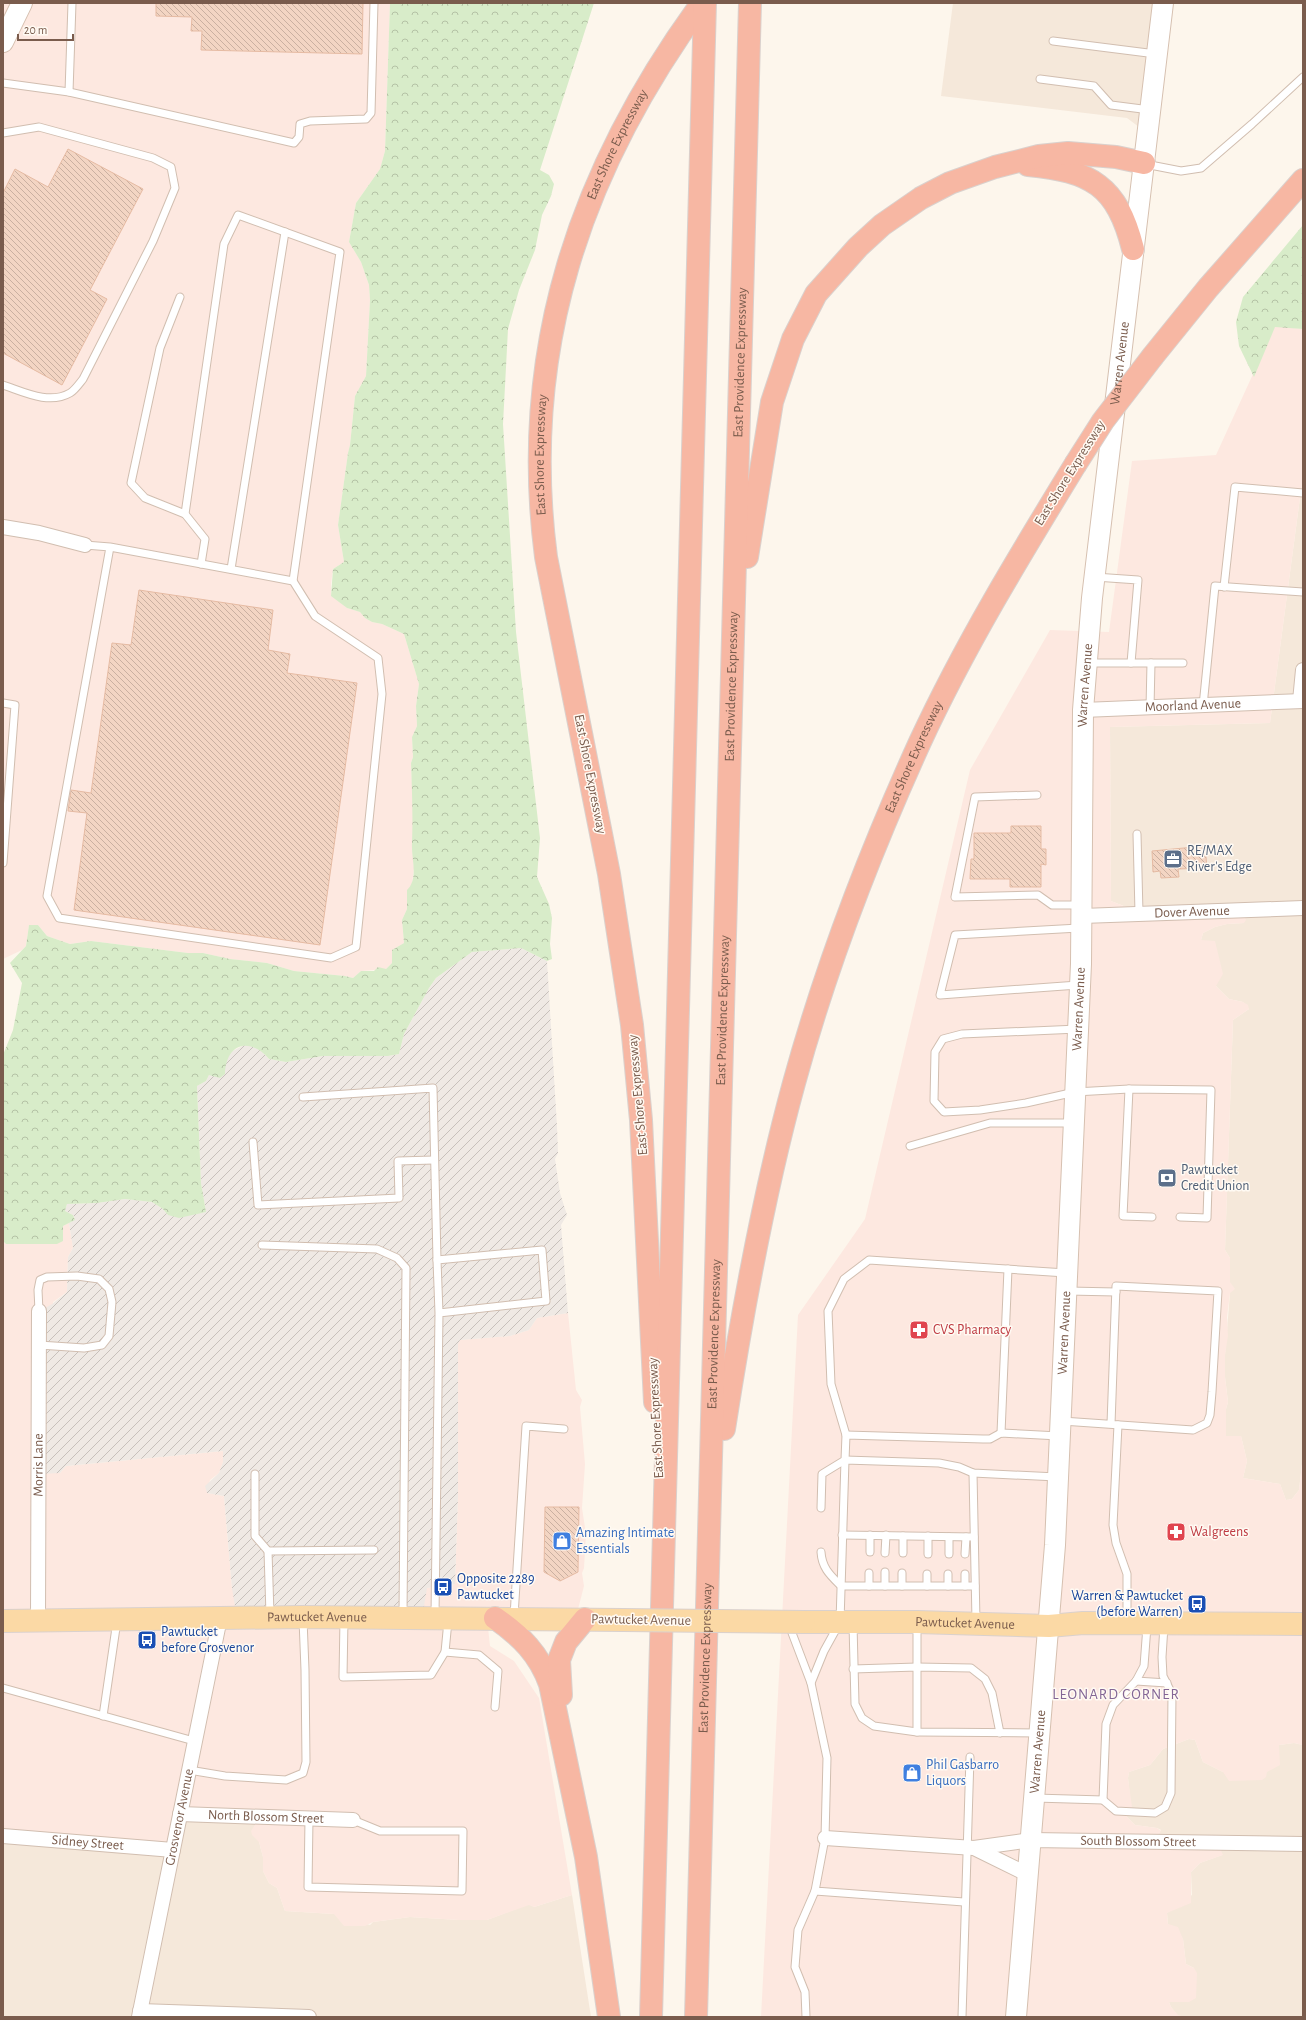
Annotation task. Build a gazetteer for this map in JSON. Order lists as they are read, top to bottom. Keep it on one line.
{"streets":{"highway":["East Shore Expressway","East Providence Expressway"],"main road":["Warren Avenue","Pawtucket Avenue"],"street":["Moorland Avenue","Dover Avenue","Morris Lane","Grosvenor Avenue","North Blossom Street","South Blossom Street","Sidney Street"]},"crossings":[["East Shore Expressway","East Providence Expressway"],["Warren Avenue","Moorland Avenue"],["Warren Avenue","Dover Avenue"],["Warren Avenue","Pawtucket Avenue"],["Warren Avenue","South Blossom Street"],["Morris Lane","Pawtucket Avenue"],["Pawtucket Avenue","Grosvenor Avenue"],["Grosvenor Avenue","North Blossom Street"],["Grosvenor Avenue","Sidney Street"]],"districts":["LEONARD CORNER"],"places":{"office":["RE/MAX River's Edge"],"bank":["Pawtucket Credit Union"],"pharmacy":["CVS Pharmacy","Walgreens"],"shop":["Amazing Intimate Essentials","Phil Gasbarro Liquors"],"bus stop":["Opposite 2289 Pawtucket","Warren & Pawtucket (before Warren)","Pawtucket before Grosvenor"]},"scale_bar":"20 m"}
